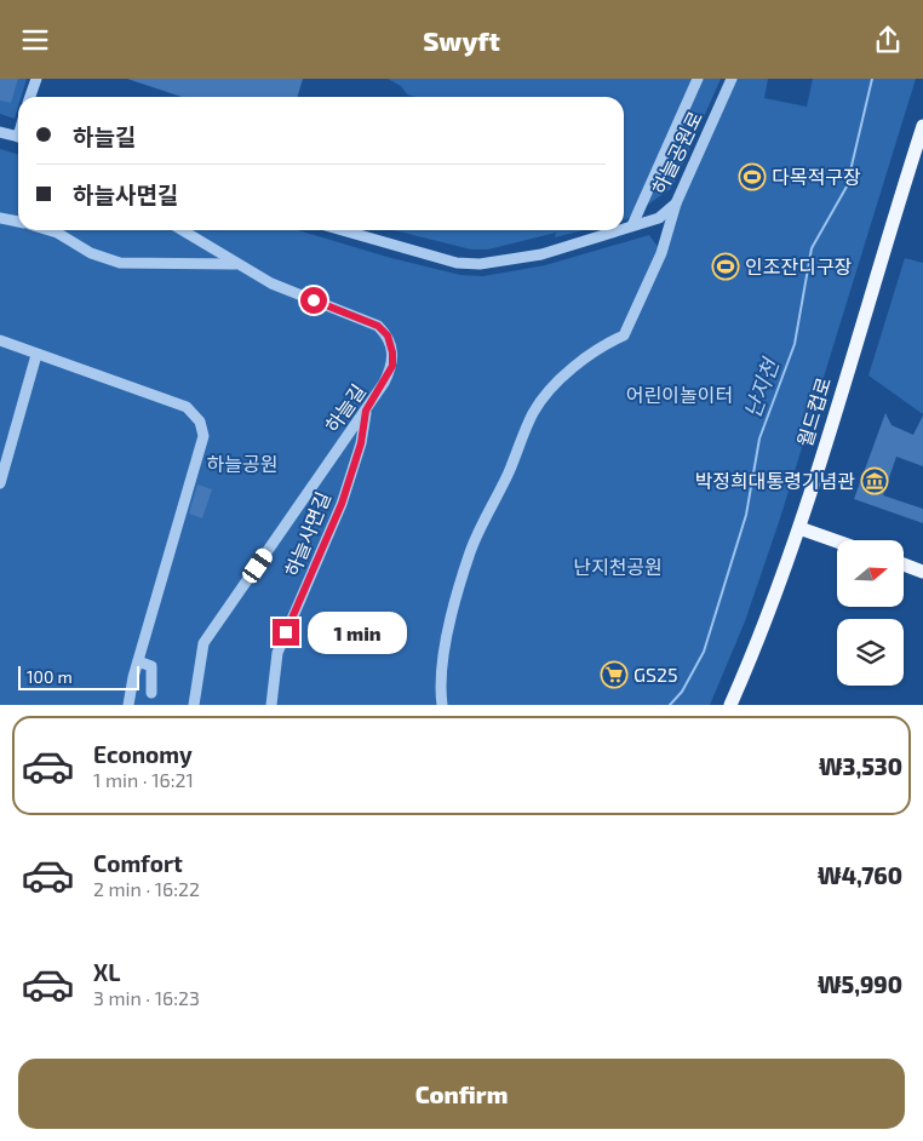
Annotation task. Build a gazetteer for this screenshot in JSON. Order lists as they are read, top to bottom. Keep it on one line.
{"streets":{"main road":["월드컵로"],"street":["하늘공원로","하늘길","하늘사면길"]},"crossings":[["하늘길","하늘사면길"]],"water":["난지천"],"parks":["어린이놀이터","하늘공원","난지천공원"],"places":{"sports":["다목적구장","인조잔디구장"],"museum":["박정희대통령기념관"],"supermarket":["GS25"]},"scale_bar":"100 m","north":"right","page":{"header":"Swyft","banner":["하늘길","하늘사면길"],"bubble":"1 min","scale":"100 m","list":[{"name":"Economy","note":"1 min · 16:21","value":"₩3,530"},{"name":"Comfort","note":"2 min · 16:22","value":"₩4,760"},{"name":"XL","note":"3 min · 16:23","value":"₩5,990"}],"buttons":"Confirm"}}
